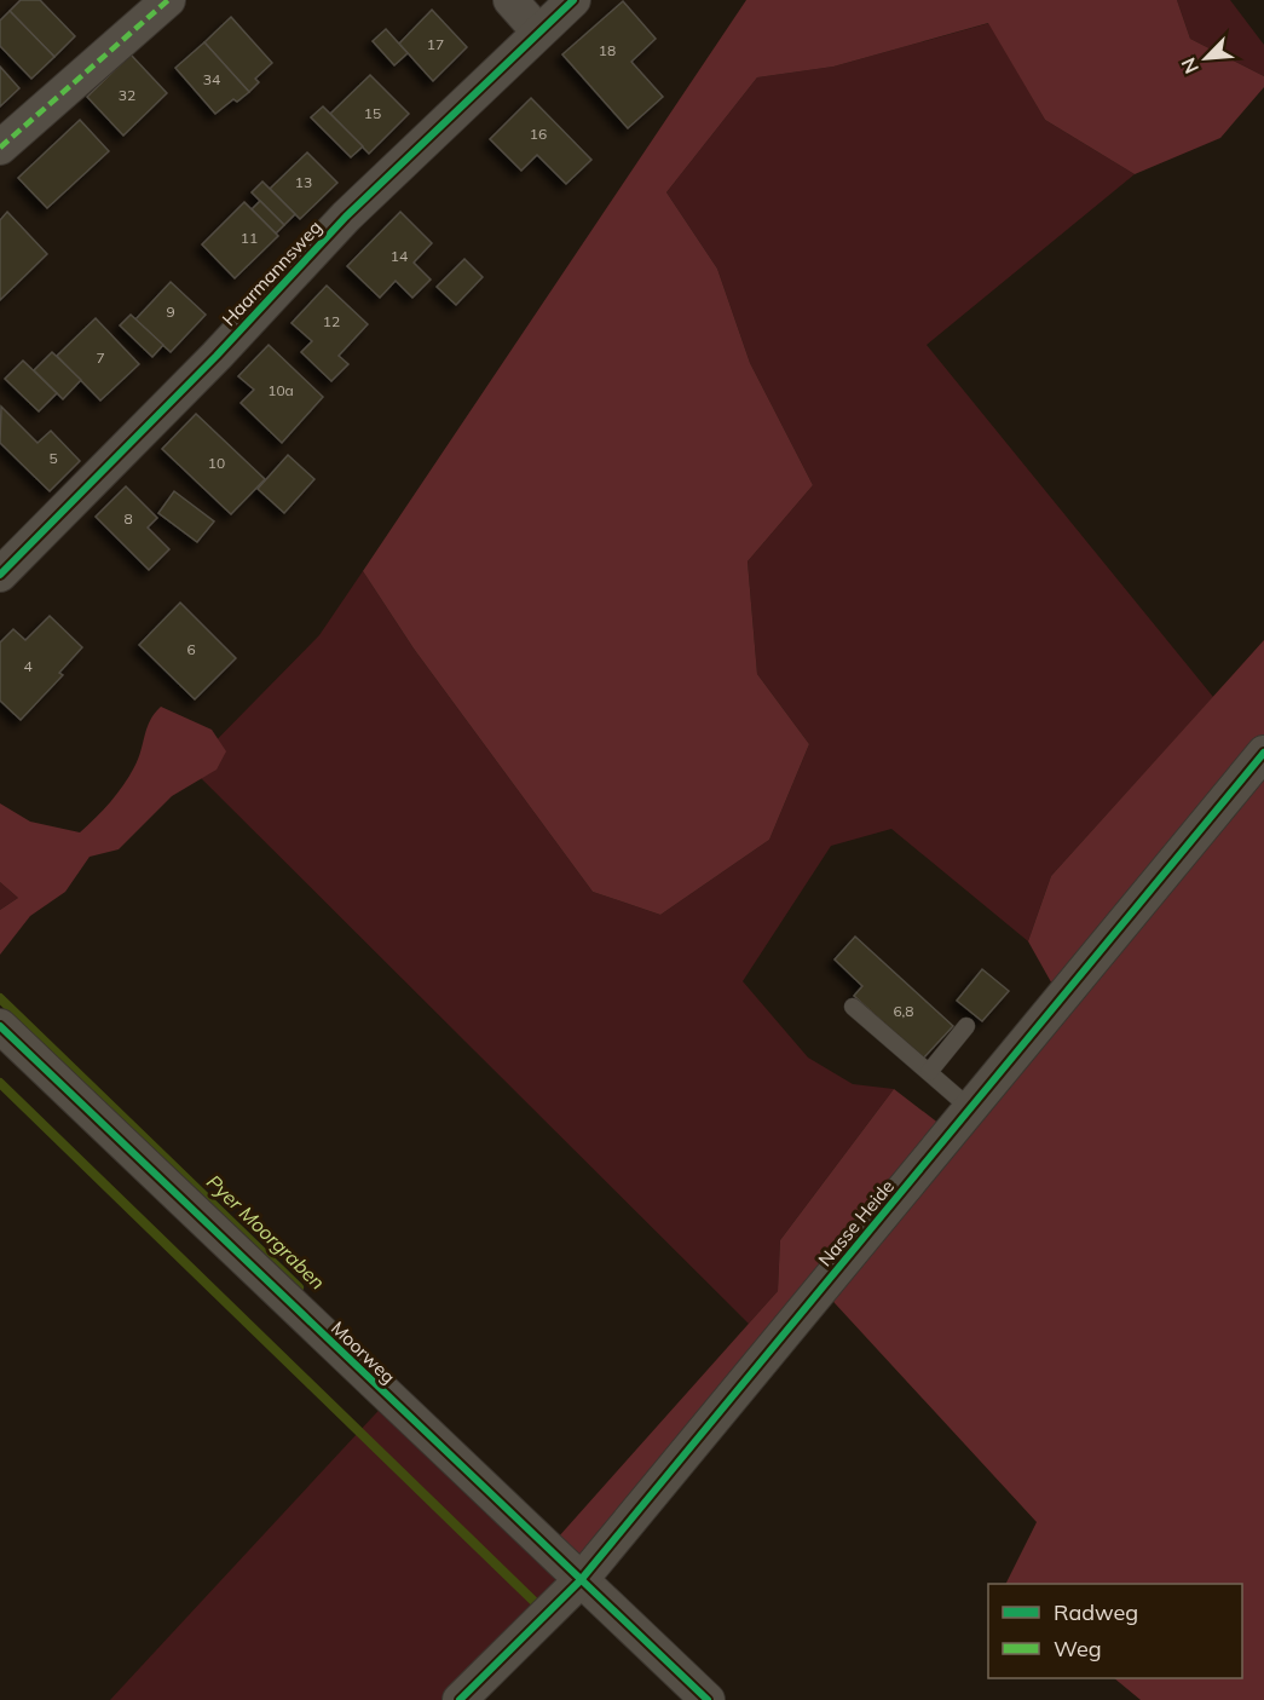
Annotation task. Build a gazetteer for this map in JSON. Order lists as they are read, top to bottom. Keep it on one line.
{"streets":{"street":["Haarmannsweg","Nasse Heide","Moorweg"]},"crossings":[["Nasse Heide","Moorweg"]],"water":["Pyer Moorgraben"],"house_numbers":["17","18","34","32","15","16","13","11","14","9","12","7","10a","5","10","8","6","4","6,8"],"legend":["Radweg","Weg"],"north":"bottom left"}
